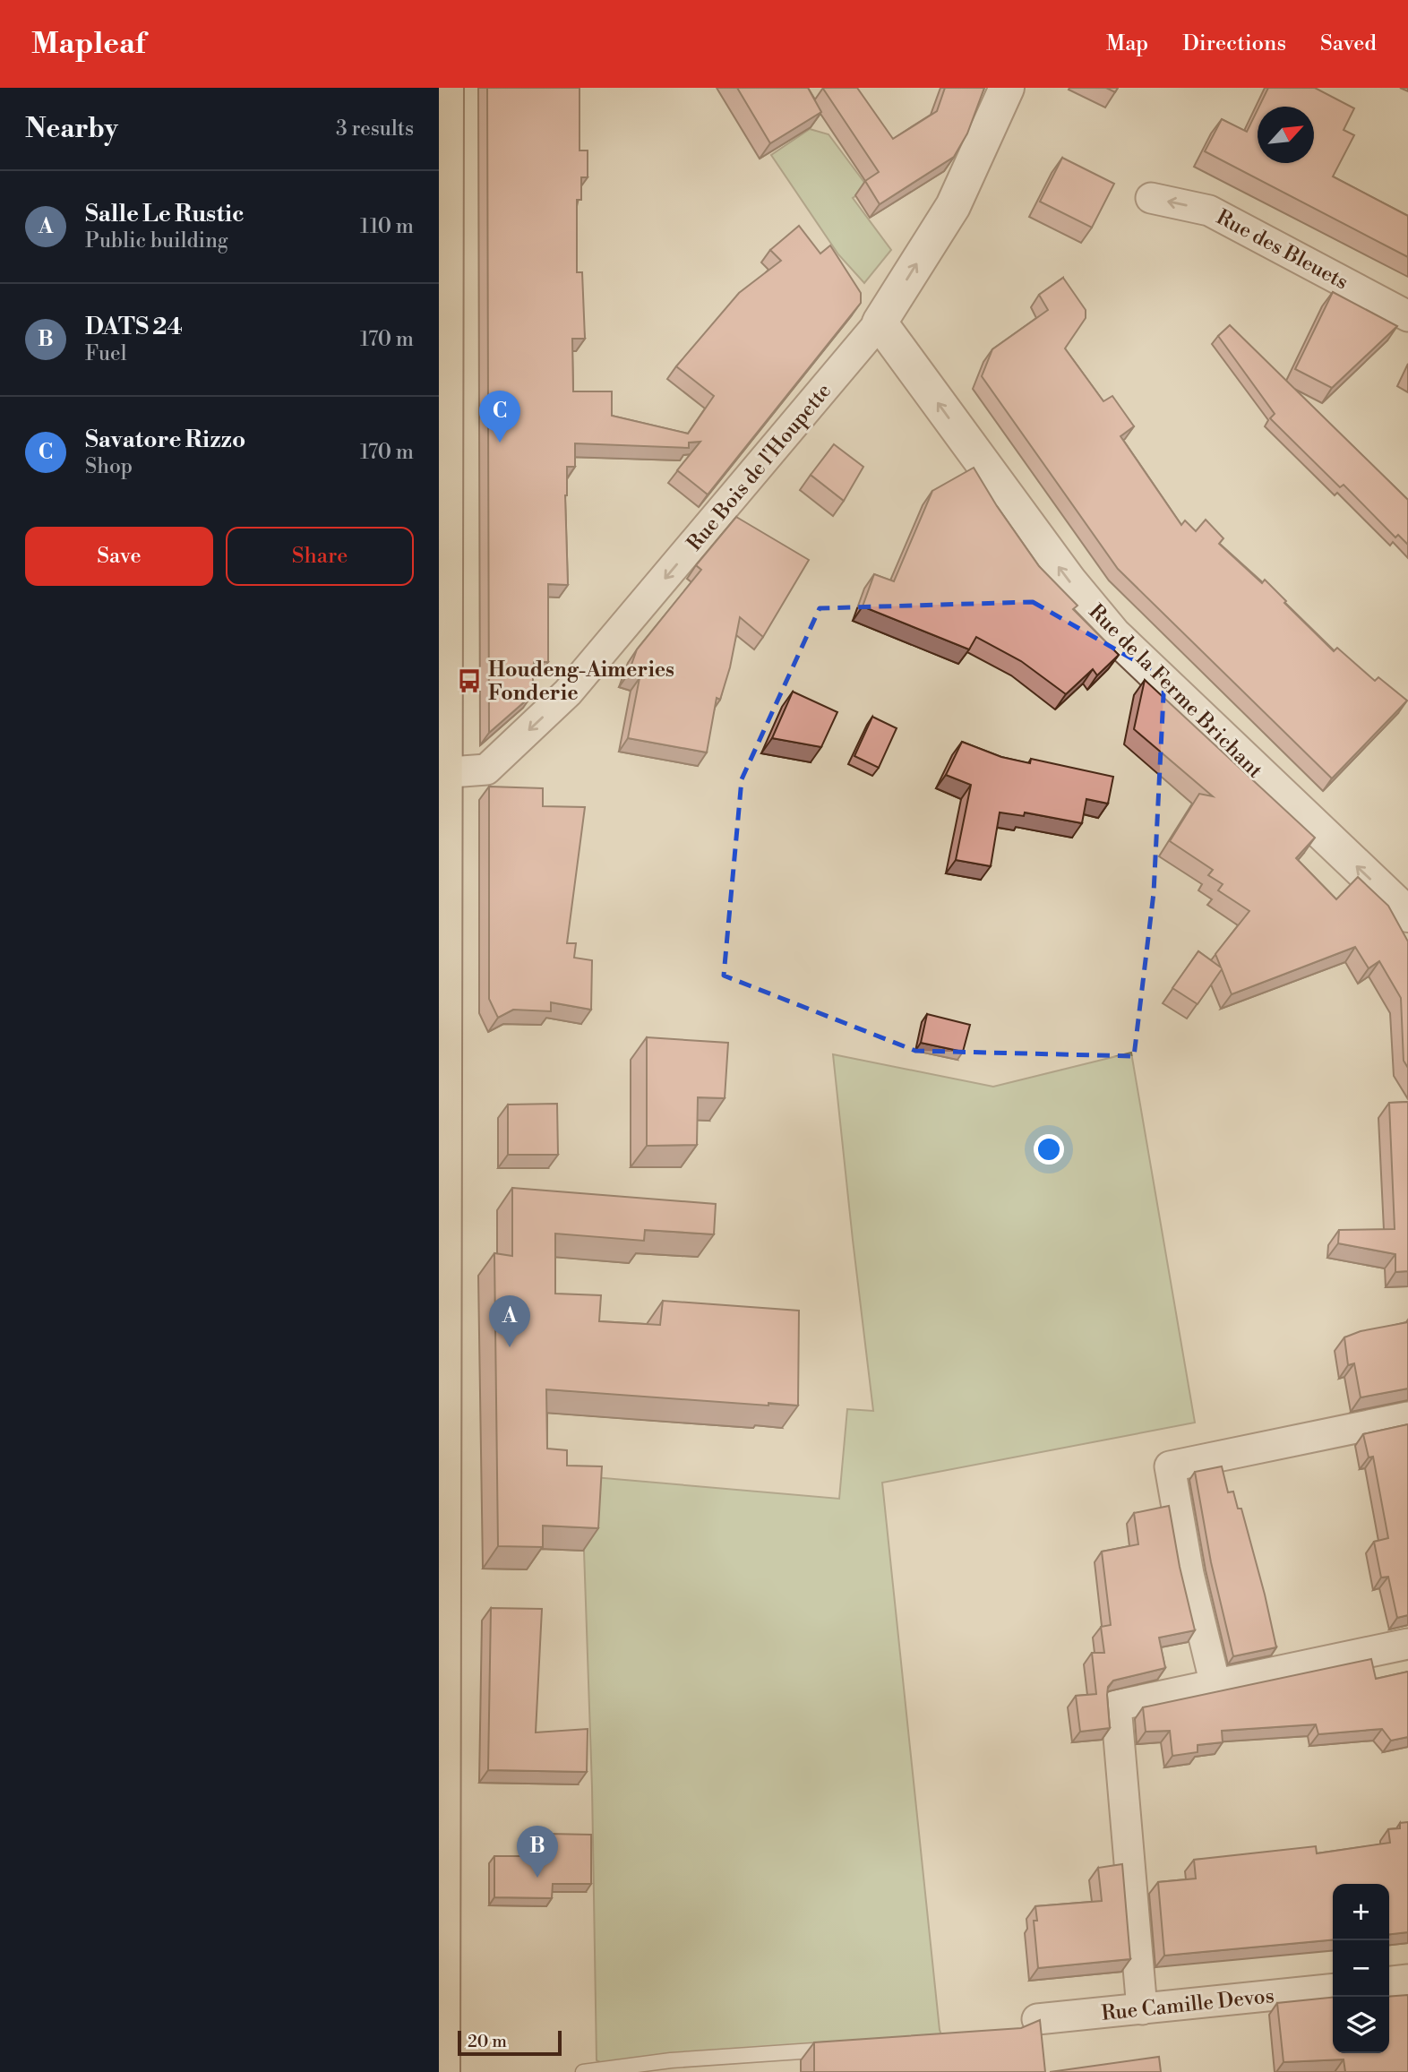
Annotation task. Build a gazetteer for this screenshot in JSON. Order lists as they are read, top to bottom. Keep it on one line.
{"streets":{"street":["Rue des Bleuets","Rue Bois de l'Houpette","Rue de la Ferme Brichant","Rue Camille Devos"]},"crossings":[["Rue Bois de l'Houpette","Rue de la Ferme Brichant"]],"one_way":["Rue des Bleuets","Rue de la Ferme Brichant"],"places":{"bus stop":["Houdeng-Aimeries Fonderie"]},"scale_bar":"20 m","north":"top right","page":{"header":"Mapleaf","nav":["Map","Directions","Saved"],"heading":["Nearby","3 results"],"list":[{"mark":"A","name":"Salle Le Rustic","note":"Public building","value":"110 m"},{"mark":"B","name":"DATS 24","note":"Fuel","value":"170 m"},{"mark":"C","name":"Savatore Rizzo","note":"Shop","value":"170 m"}],"pins":["C","A","B"],"buttons":["Save","Share"],"map_buttons":["+","−"],"scale":"20 m"}}
